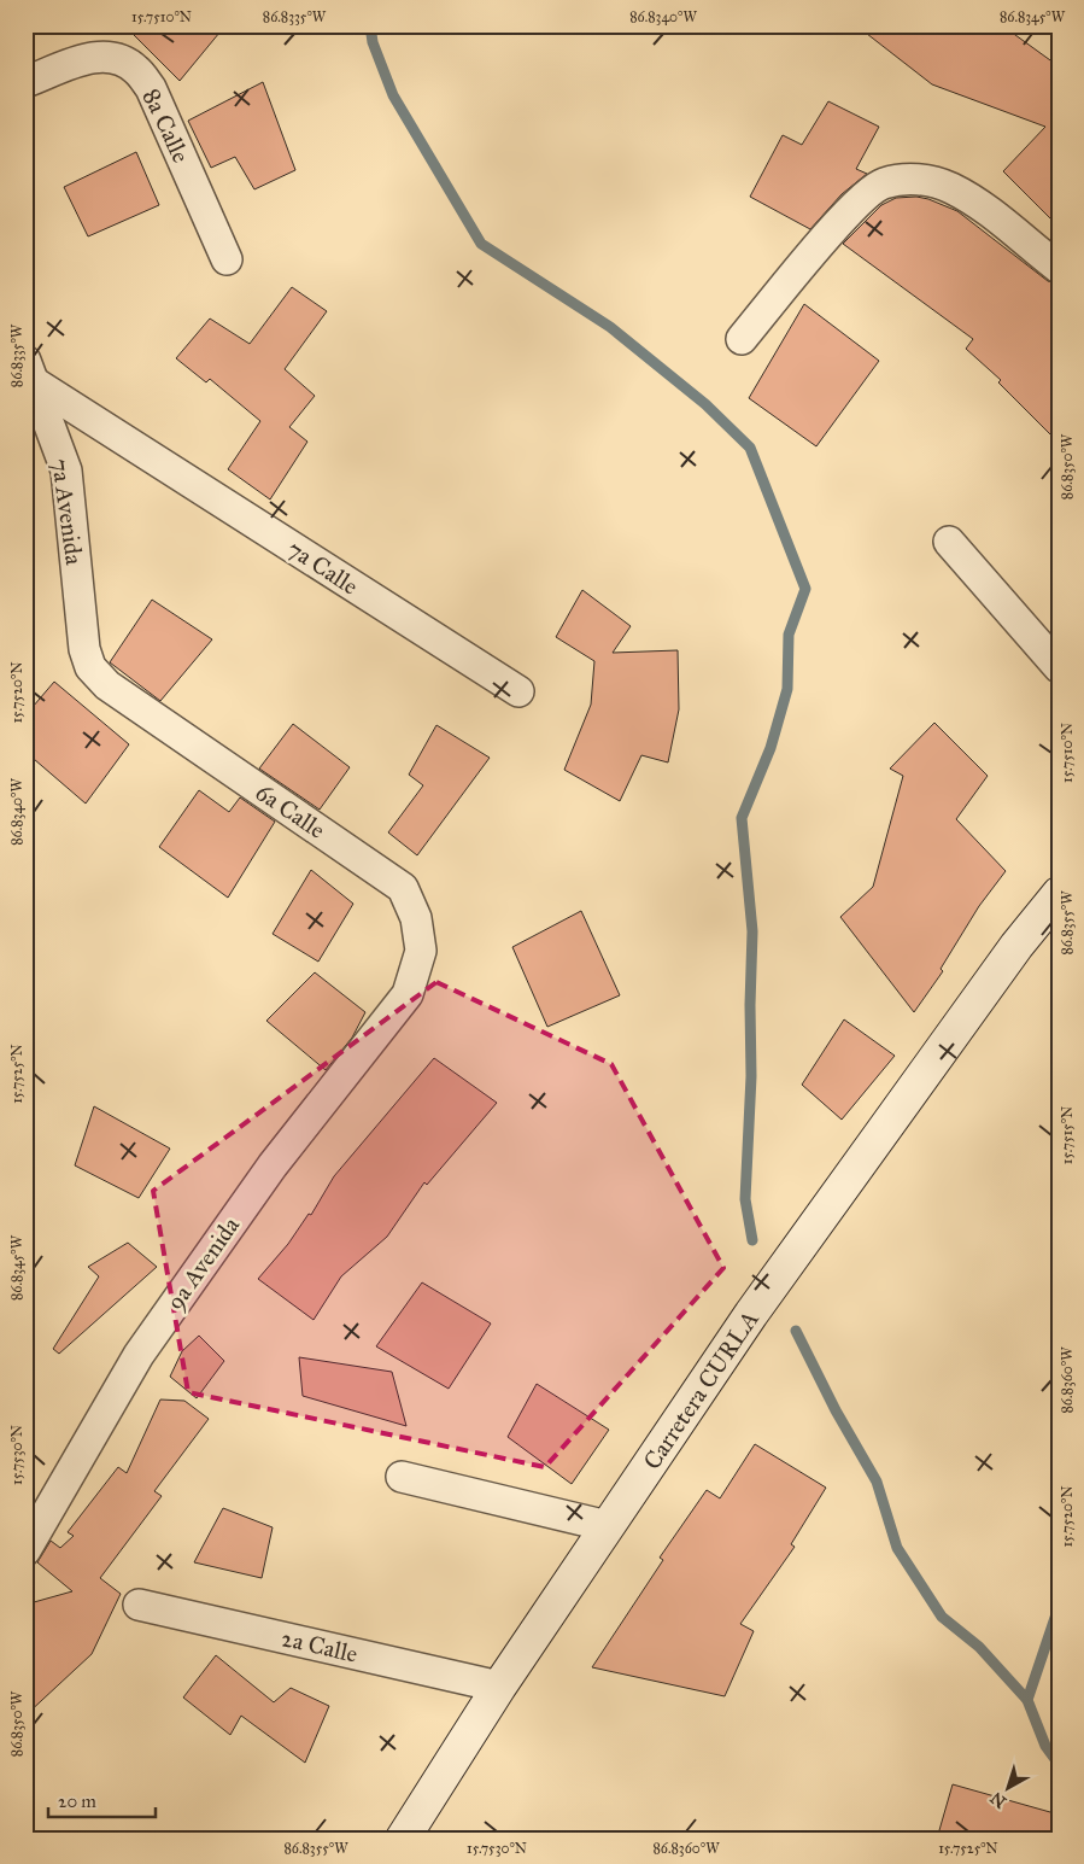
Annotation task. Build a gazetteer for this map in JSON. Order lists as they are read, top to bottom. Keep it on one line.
{"streets":{"main road":["Carretera CURLA"],"street":["8a Calle","7a Avenida","7a Calle","6a Calle","9a Avenida","2a Calle"]},"crossings":[["7a Avenida","7a Calle"],["7a Avenida","6a Calle"],["6a Calle","9a Avenida"],["Carretera CURLA","2a Calle"]],"scale_bar":"20 m","north":"bottom left","coordinates":["15.7510°N","86.8335°W","86.8340°W","86.8345°W","86.8350°W","15.7520°N","86.8355°W","15.7525°N","15.7515°N","86.8360°W","15.7530°N"]}
